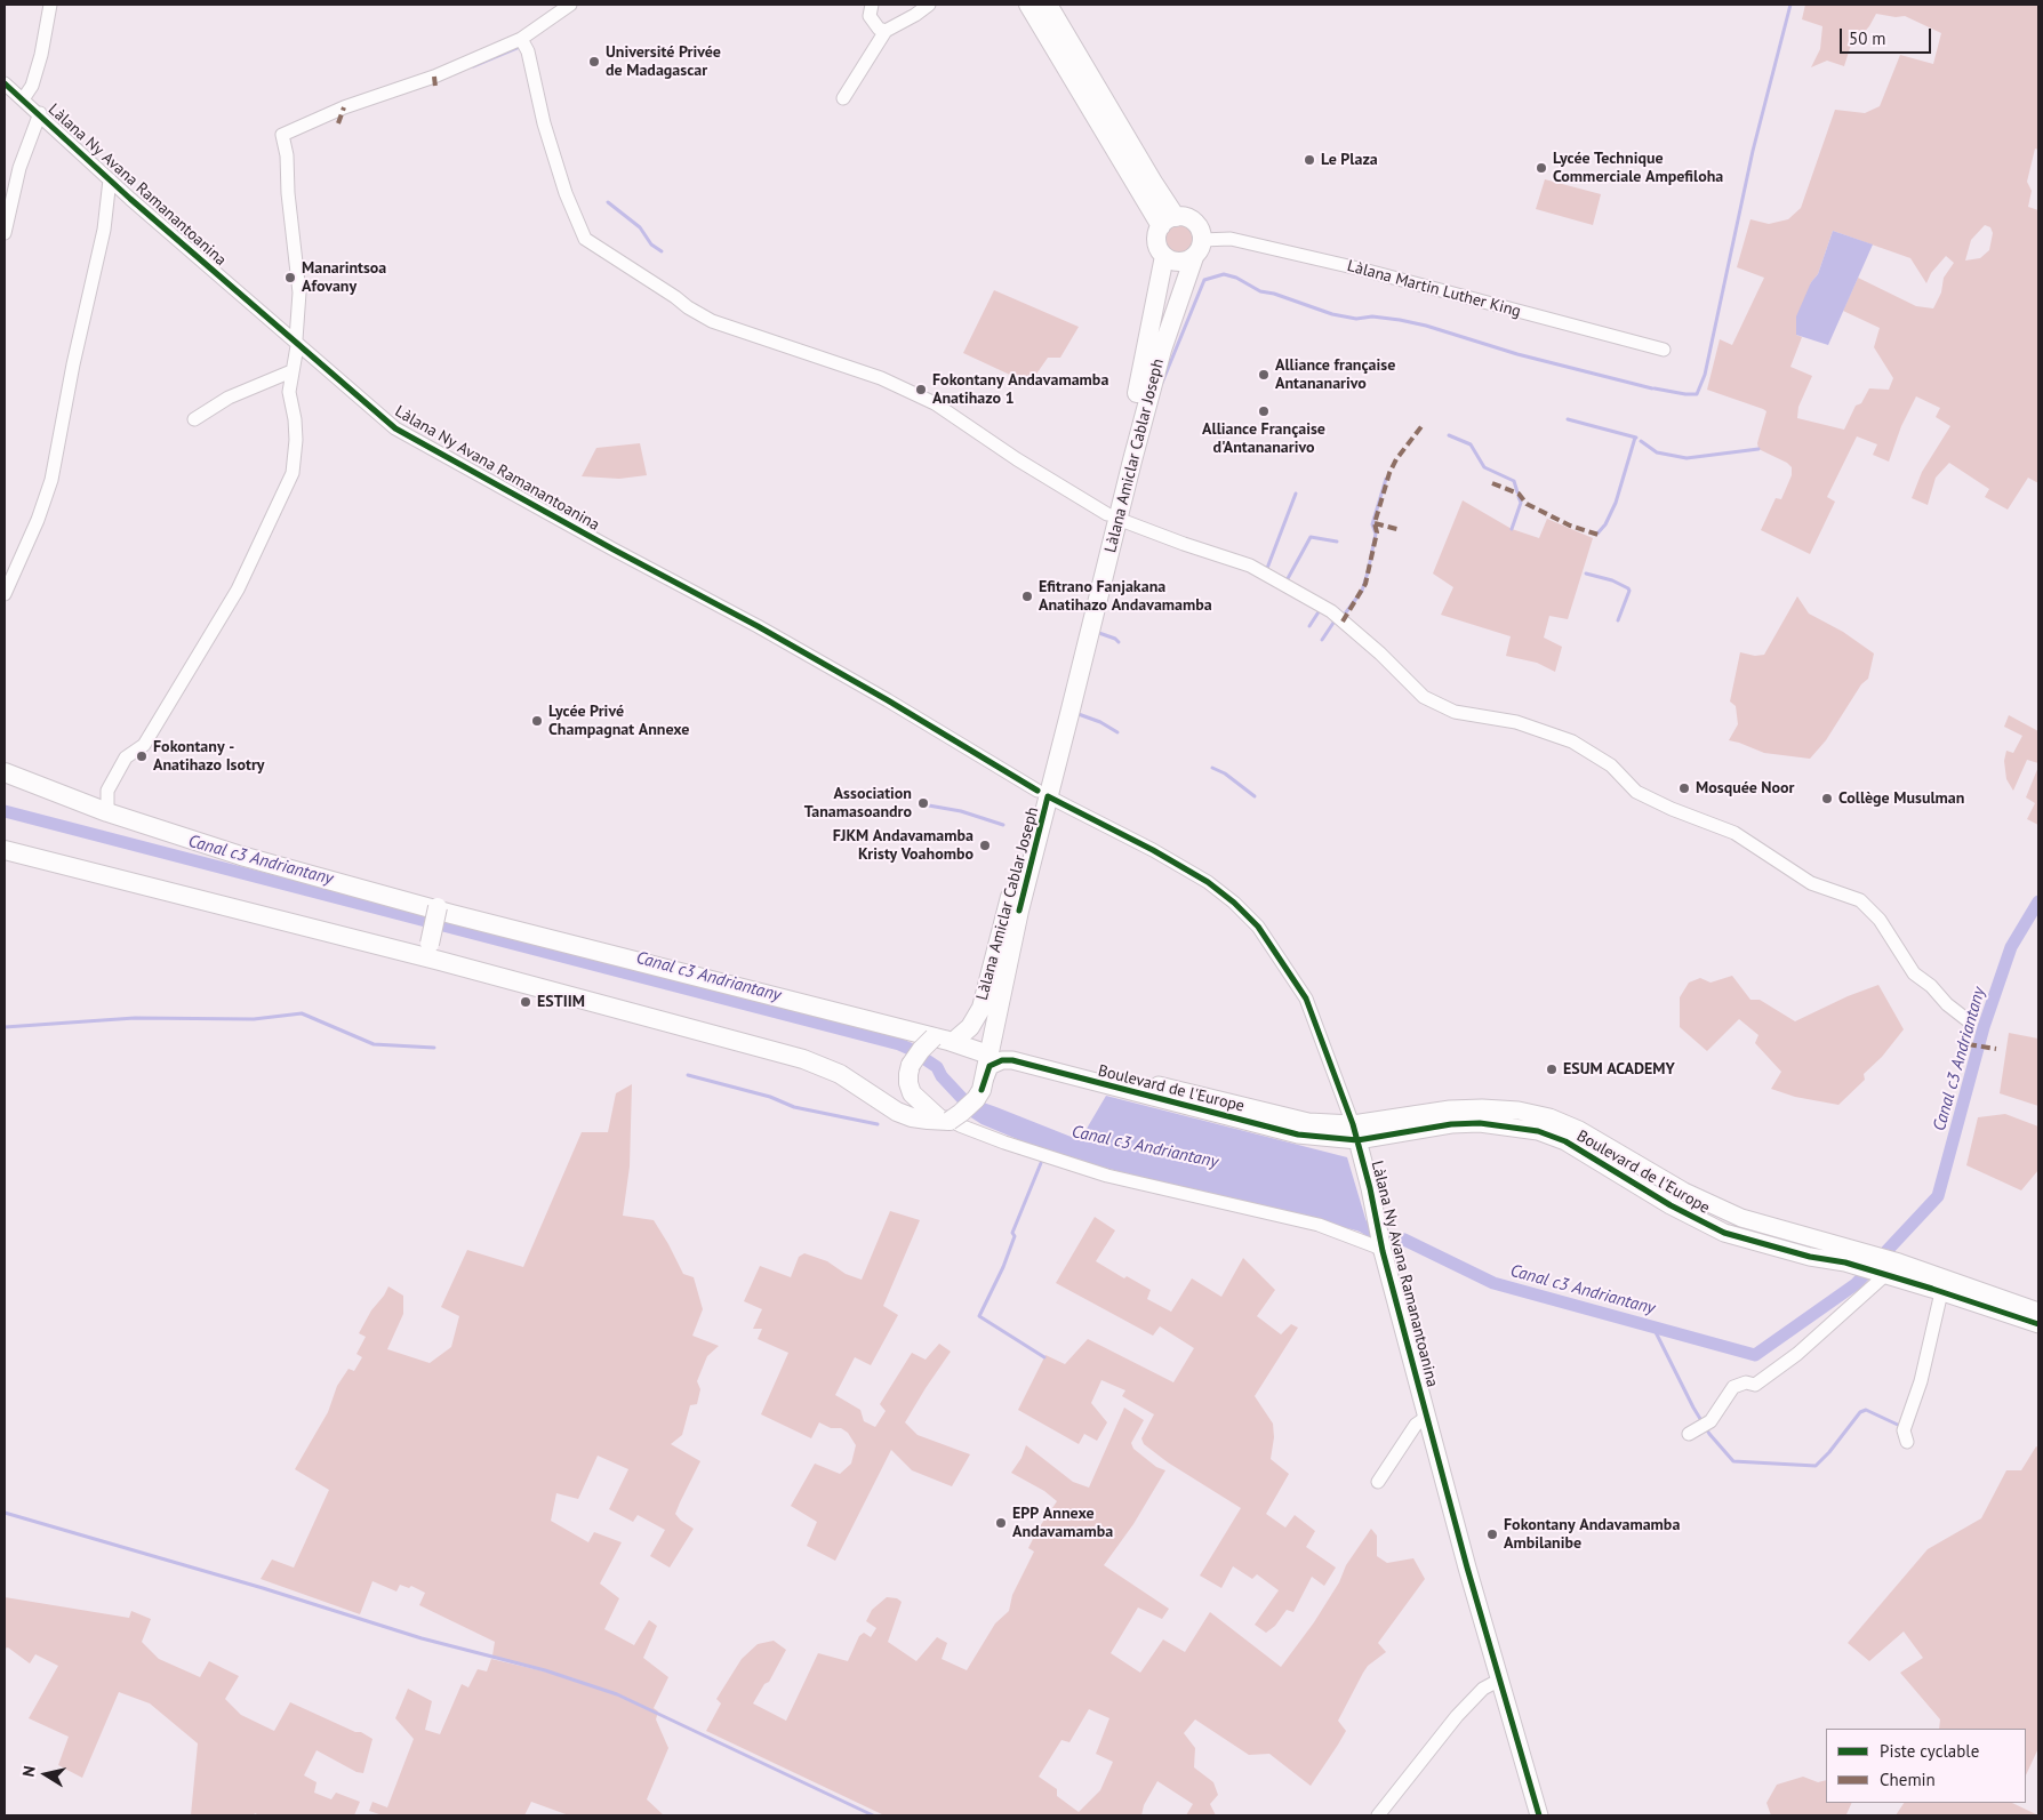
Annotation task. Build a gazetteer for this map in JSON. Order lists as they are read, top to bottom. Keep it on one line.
{"streets":{"main road":["Làlana Amiclar Cablar Joseph"],"street":["Làlana Ny Avana Ramanantoanina","Làlana Martin Luther King","Boulevard de l'Europe"]},"crossings":[["Làlana Ny Avana Ramanantoanina","Làlana Amiclar Cablar Joseph"],["Làlana Ny Avana Ramanantoanina","Boulevard de l'Europe"],["Làlana Martin Luther King","Làlana Amiclar Cablar Joseph"],["Làlana Amiclar Cablar Joseph","Boulevard de l'Europe"]],"water":["Canal c3 Andriantany"],"places":["Université Privée de Madagascar","Le Plaza","Lycée Technique Commerciale Ampefiloha","Manarintsoa Afovany","Alliance française Antananarivo","Fokontany Andavamamba Anatihazo 1","Alliance Française d'Antananarivo","Efitrano Fanjakana Anatihazo Andavamamba","Lycée Privé Champagnat Annexe","Fokontany - Anatihazo Isotry","Mosquée Noor","Collège Musulman","Association Tanamasoandro","FJKM Andavamamba Kristy Voahombo","ESTIIM","ESUM ACADEMY","EPP Annexe Andavamamba","Fokontany Andavamamba Ambilanibe"],"legend":["Piste cyclable","Chemin"],"scale_bar":"50 m","north":"left"}
